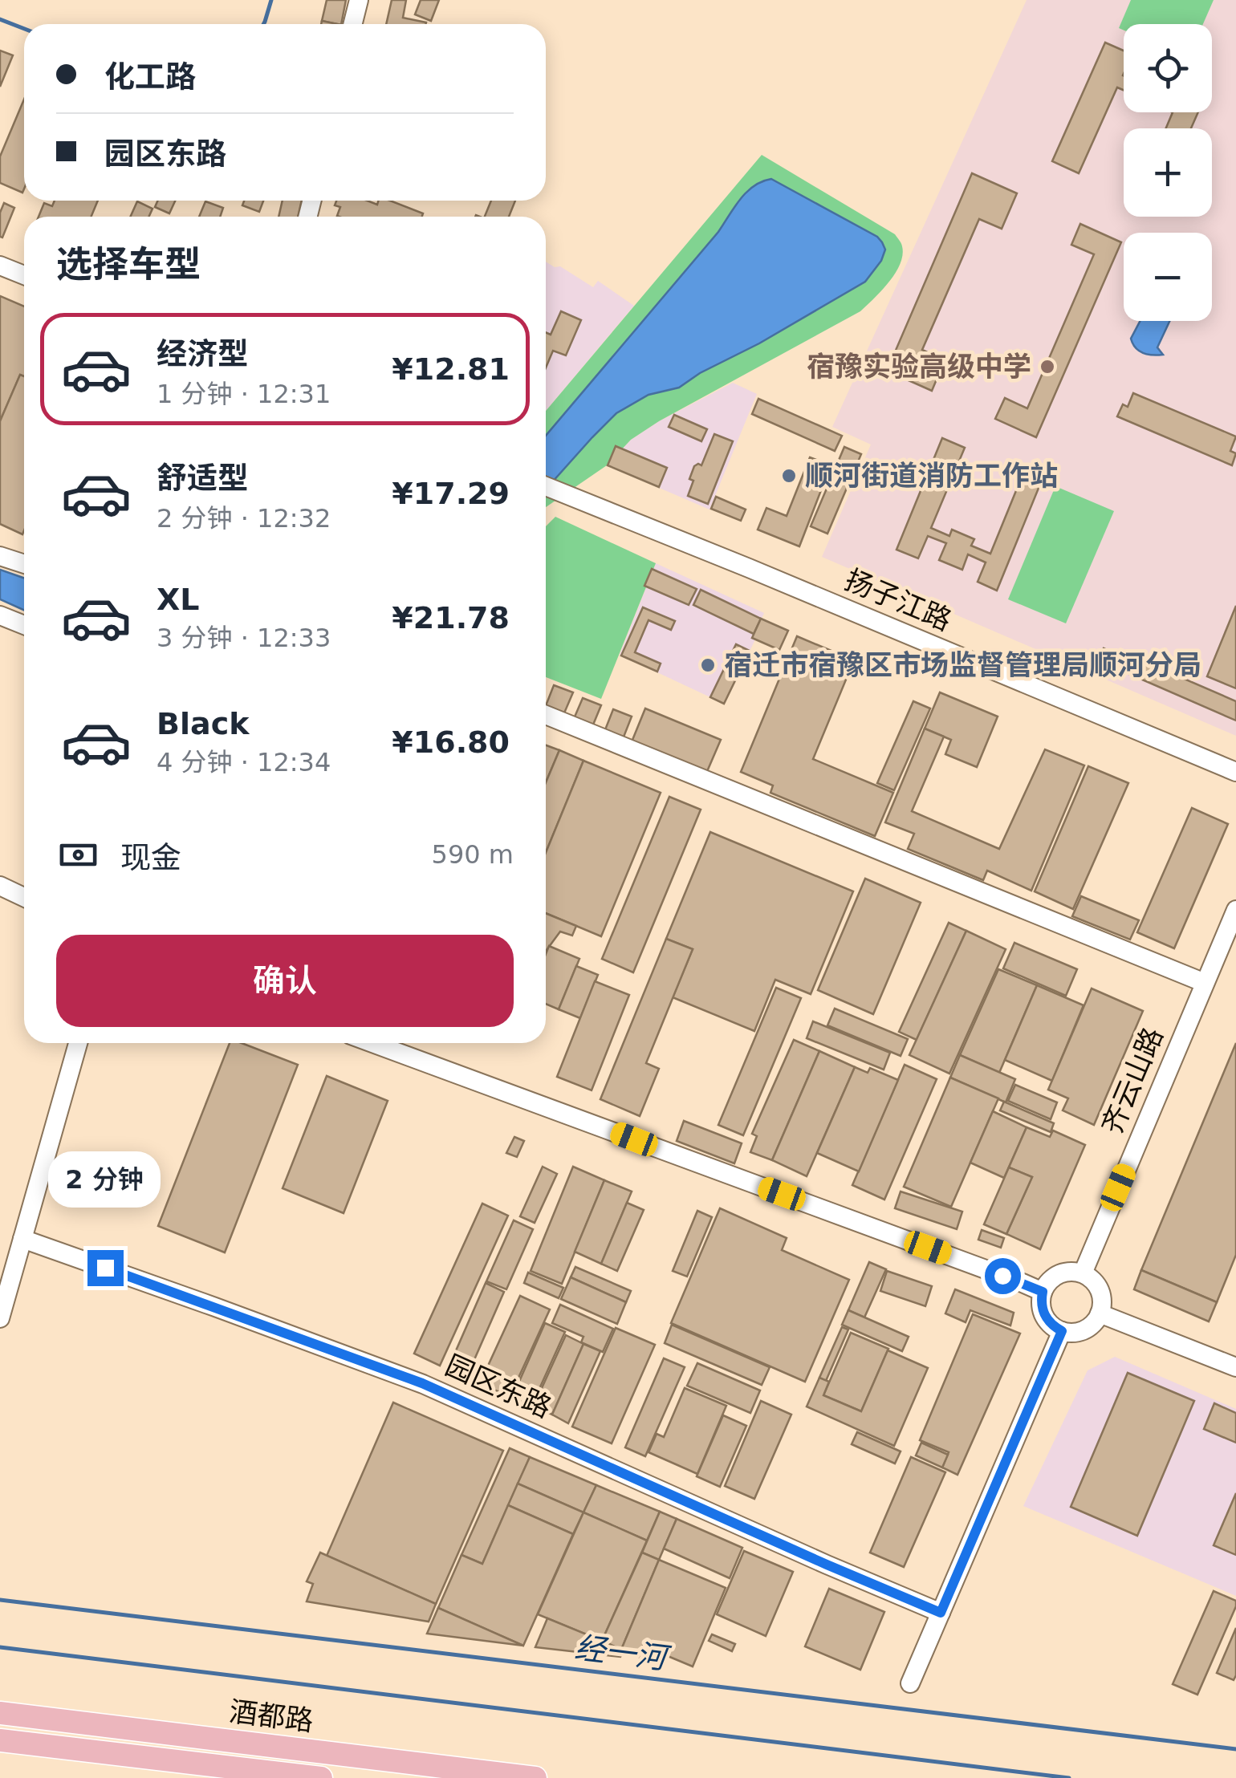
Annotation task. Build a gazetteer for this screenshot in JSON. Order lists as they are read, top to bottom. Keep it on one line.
{"streets":{"main road":["酒都路"],"street":["扬子江路","齐云山路","园区东路"]},"water":["经一河"],"places":["宿豫实验高级中学","顺河街道消防工作站","宿迁市宿豫区市场监督管理局顺河分局"],"page":{"map_buttons":["+","−"],"banner":["化工路","园区东路"],"heading":"选择车型","list":[{"name":"经济型","note":"1 分钟 · 12:31","value":"¥12.81"},{"name":"舒适型","note":"2 分钟 · 12:32","value":"¥17.29"},{"name":"XL","note":"3 分钟 · 12:33","value":"¥21.78"},{"name":"Black","note":"4 分钟 · 12:34","value":"¥16.80"}],"pay":["现金","590 m"],"buttons":"确认","bubble":"2 分钟"}}
